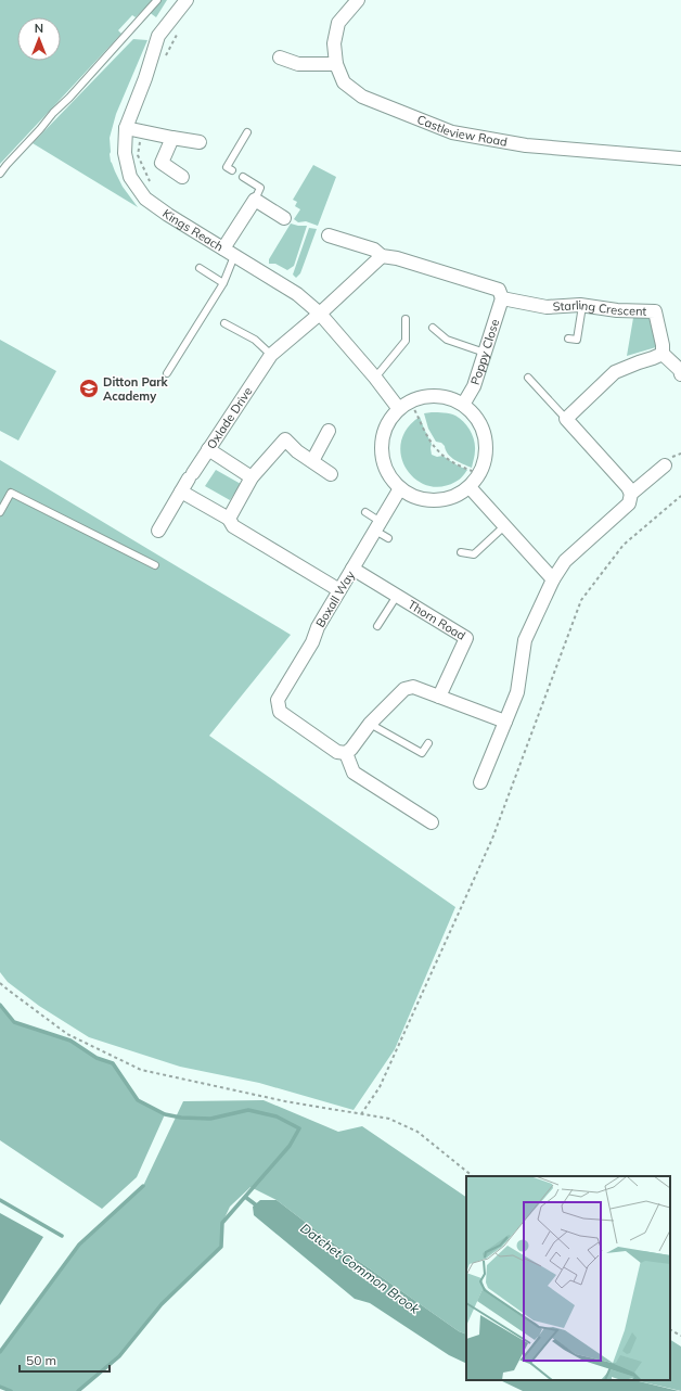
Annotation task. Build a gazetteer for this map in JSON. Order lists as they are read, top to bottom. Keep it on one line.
{"streets":{"street":["Castleview Road","Kings Reach","Starling Crescent","Poppy Close","Oxlade Drive","Boxall Way","Thorn Road"]},"crossings":[["Kings Reach","Oxlade Drive"],["Starling Crescent","Poppy Close"],["Boxall Way","Thorn Road"]],"water":["Datchet Common Brook"],"places":{"school or university":["Ditton Park Academy"]},"scale_bar":"50 m","north":"top"}
